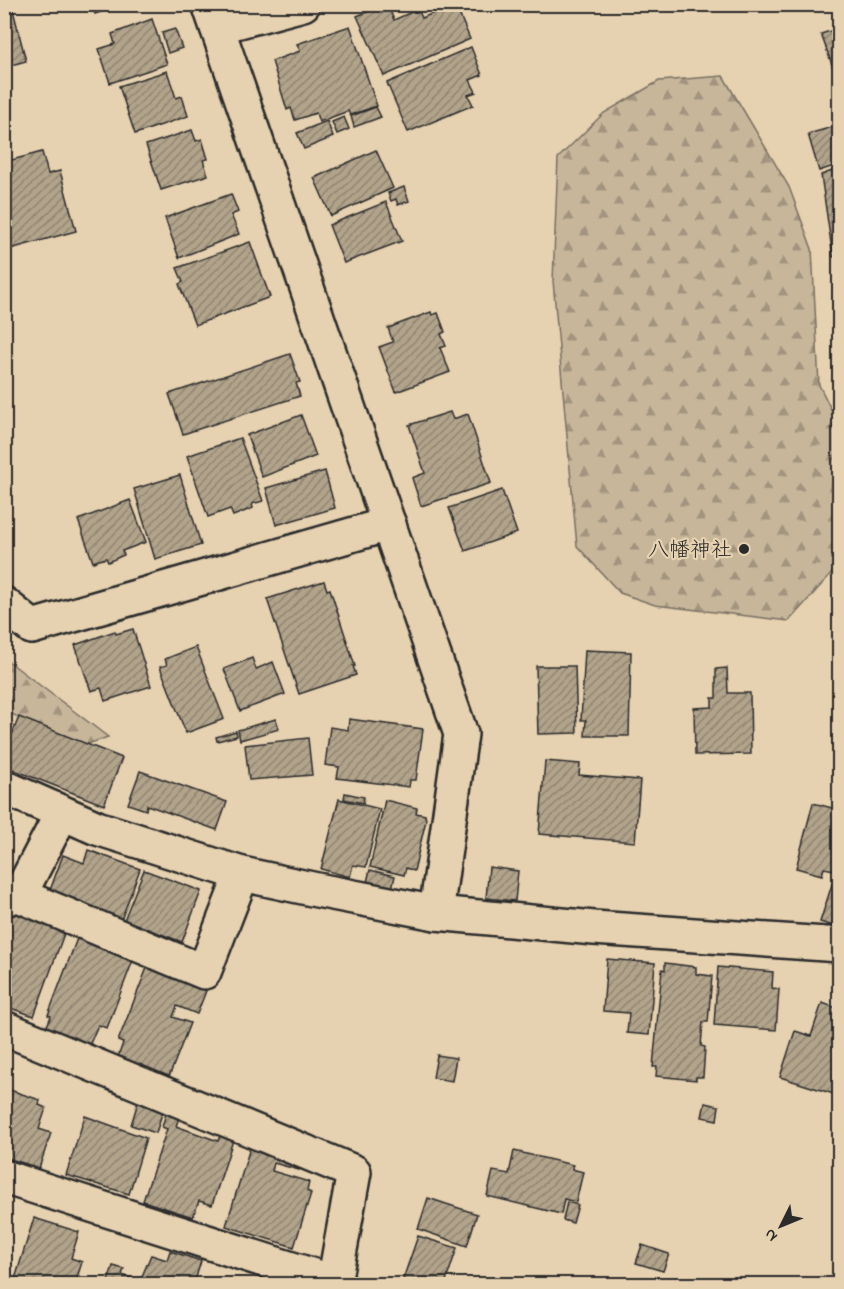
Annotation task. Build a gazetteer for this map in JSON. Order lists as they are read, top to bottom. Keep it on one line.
{"places":["八幡神社"],"north":"bottom left"}
